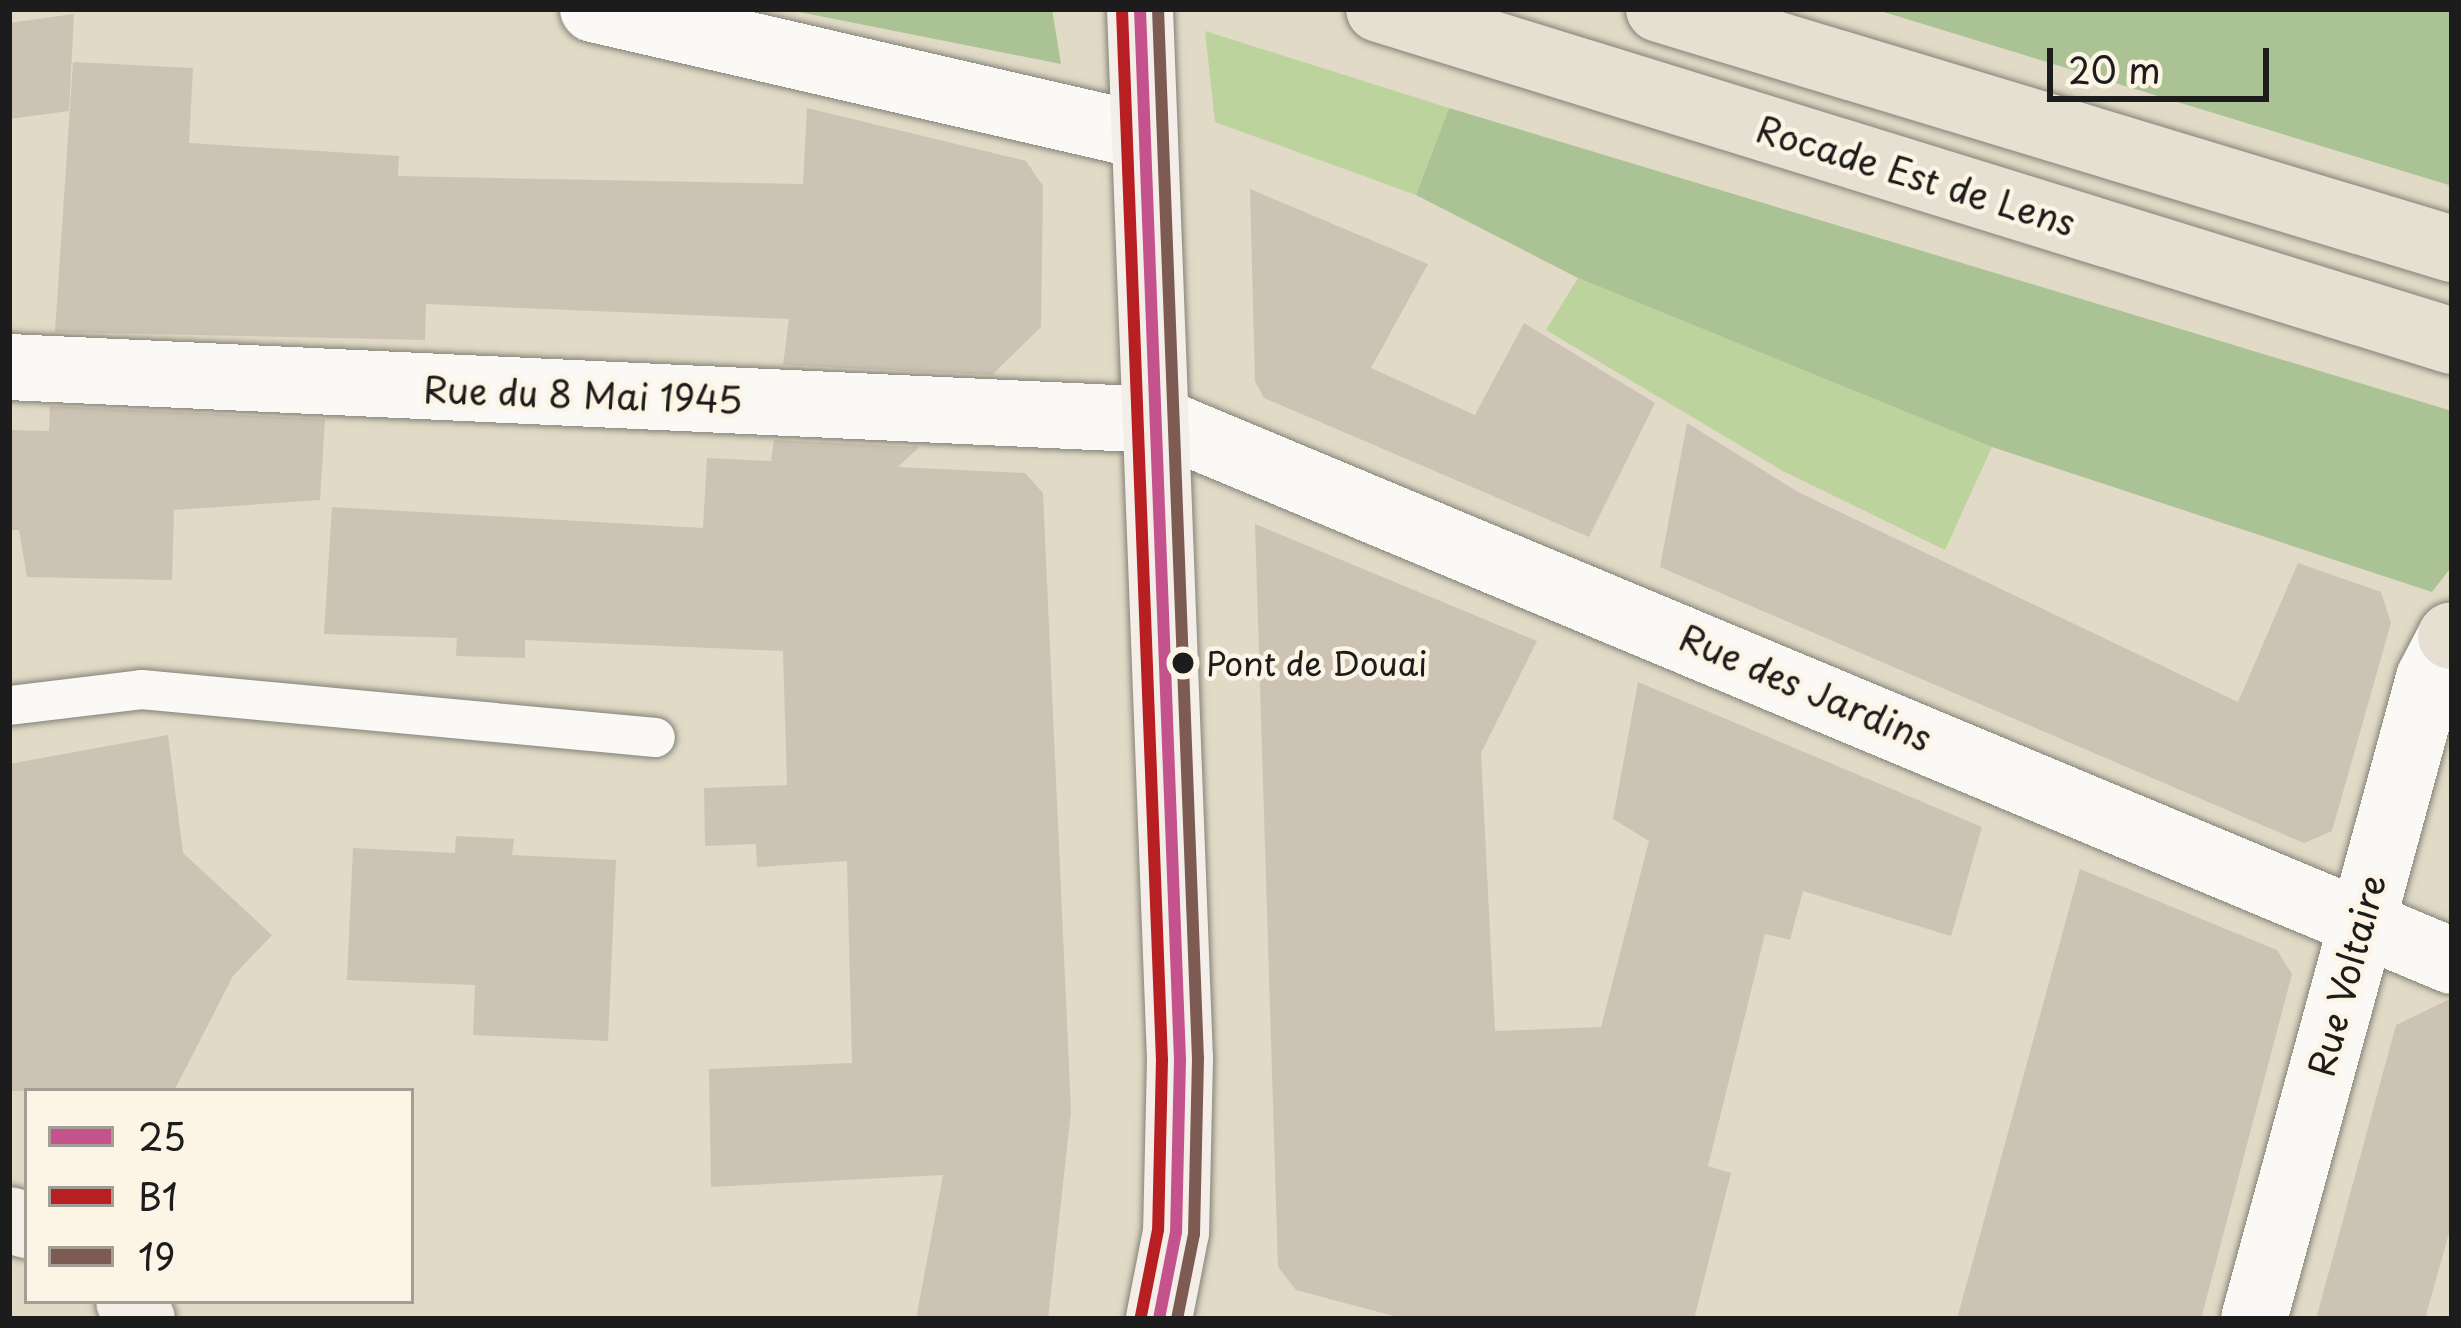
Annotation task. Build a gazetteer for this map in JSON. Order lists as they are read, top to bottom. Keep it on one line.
{"streets":{"highway":["Rocade Est de Lens"],"street":["Rue du 8 Mai 1945","Rue des Jardins","Rue Voltaire"]},"crossings":[["Rue du 8 Mai 1945","Rue des Jardins"],["Rue des Jardins","Rue Voltaire"]],"places":["Pont de Douai"],"lines":["transit line 25","transit line 19","transit line B1"],"legend":["25","B1","19"],"scale_bar":"20 m"}
